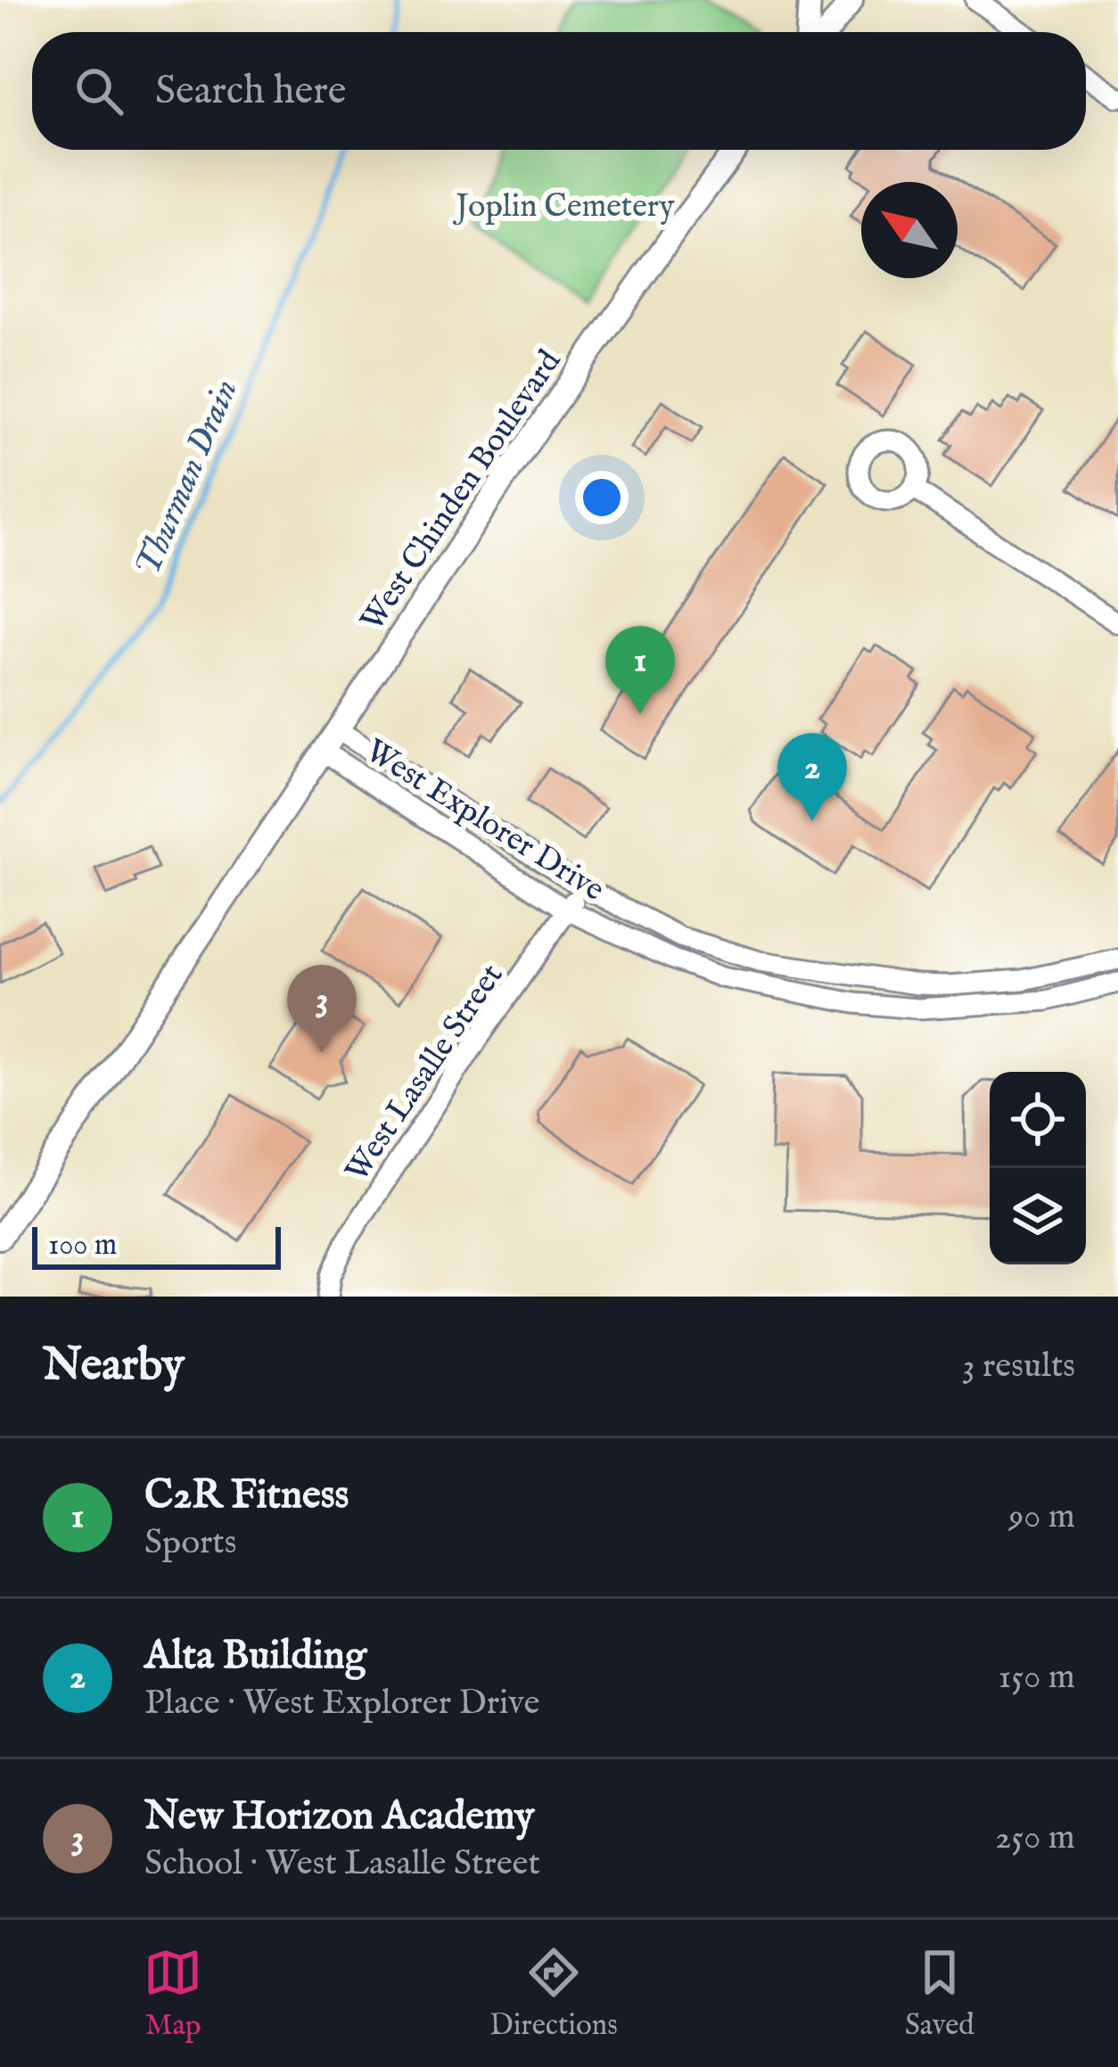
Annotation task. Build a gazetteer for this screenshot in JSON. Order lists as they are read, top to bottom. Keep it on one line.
{"streets":{"main road":["West Chinden Boulevard"],"street":["West Explorer Drive","West Lasalle Street"]},"crossings":[["West Chinden Boulevard","West Explorer Drive"],["West Explorer Drive","West Lasalle Street"]],"water":["Thurman Drain"],"parks":["Joplin Cemetery"],"scale_bar":"100 m","north":"top left","page":{"search":"Search here","pins":["1","2","3"],"scale":"100 m","heading":["Nearby","3 results"],"list":[{"mark":"1","name":"C2R Fitness","note":"Sports","value":"90 m"},{"mark":"2","name":"Alta Building","note":"Place · West Explorer Drive","value":"150 m"},{"mark":"3","name":"New Horizon Academy","note":"School · West Lasalle Street","value":"250 m"}],"nav":["Map","Directions","Saved"]}}
